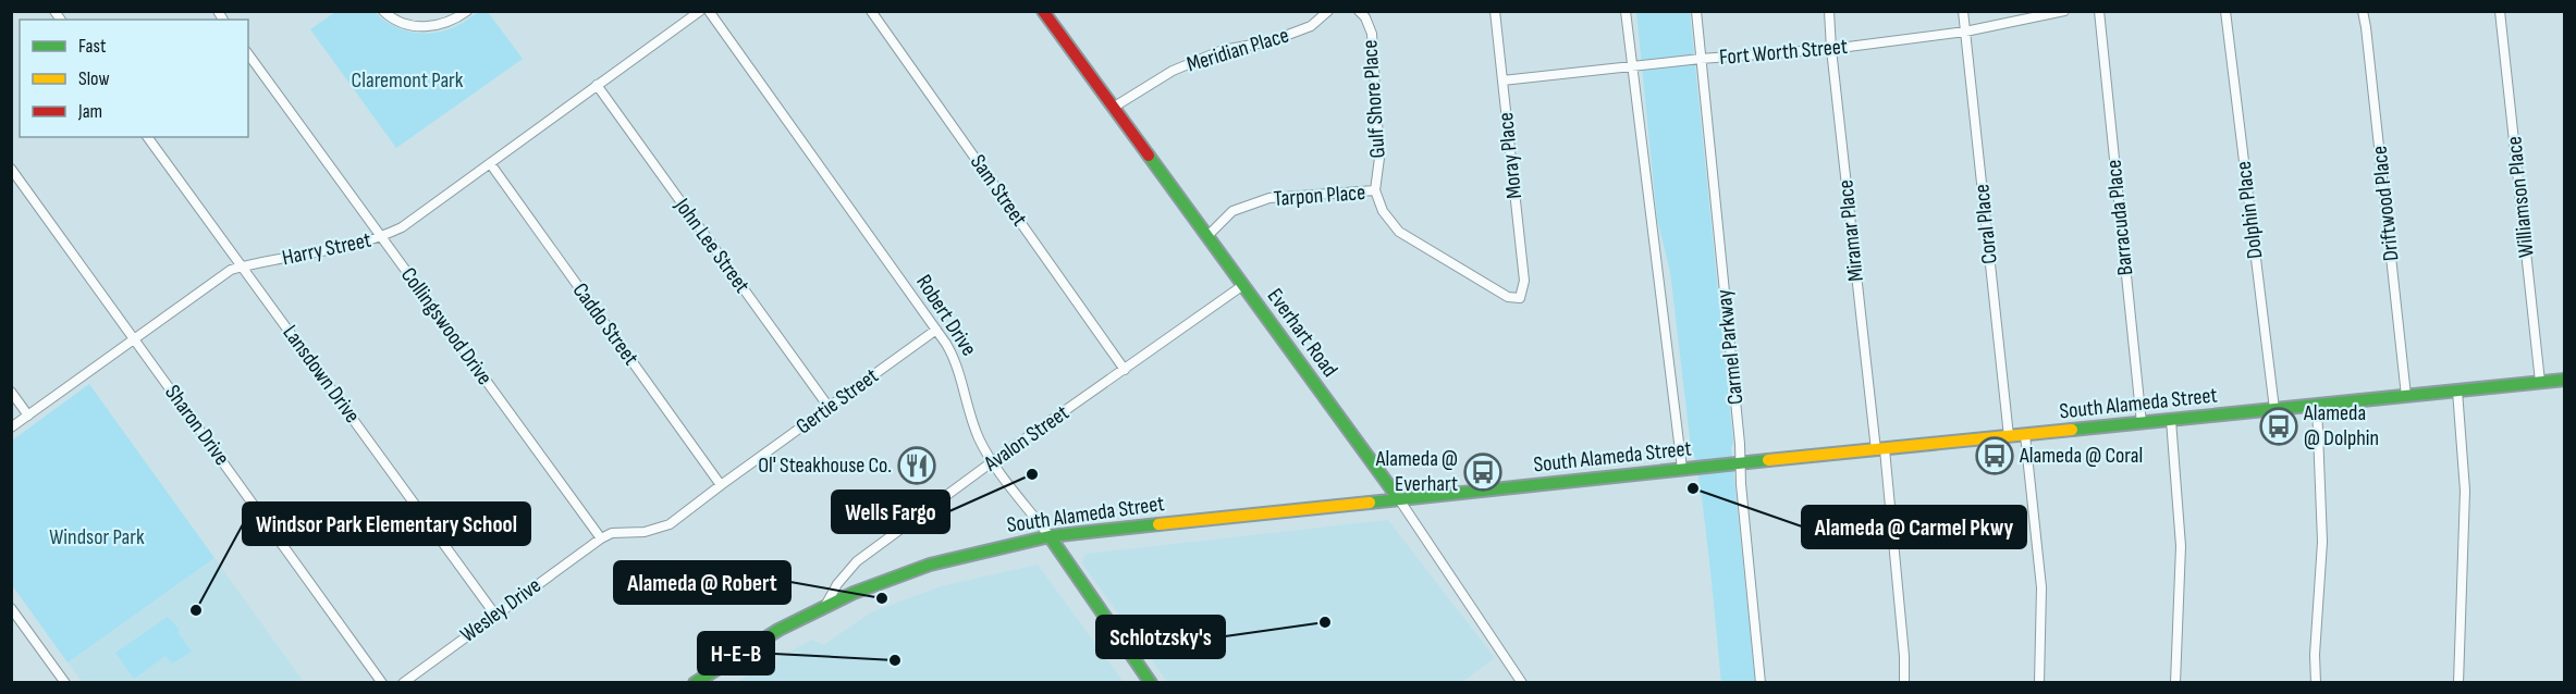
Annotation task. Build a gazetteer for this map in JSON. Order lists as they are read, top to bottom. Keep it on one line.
{"streets":{"main road":["Robert Drive","Everhart Road","South Alameda Street"],"street":["Meridian Place","Fort Worth Street","Gulf Shore Place","Moray Place","Sam Street","Tarpon Place","Williamson Place","Driftwood Place","Dolphin Place","Barracuda Place","Coral Place","Miramar Place","John Lee Street","Harry Street","Caddo Street","Collingswood Drive","Carmel Parkway","Lansdown Drive","Gertie Street","Sharon Drive","Avalon Street","Wesley Drive"]},"crossings":[["Meridian Place","Everhart Road"],["Fort Worth Street","Moray Place"],["Fort Worth Street","Coral Place"],["Fort Worth Street","Miramar Place"],["Fort Worth Street","Carmel Parkway"],["Gulf Shore Place","Tarpon Place"],["Moray Place","Tarpon Place"],["Sam Street","Avalon Street"],["Tarpon Place","Everhart Road"],["Williamson Place","South Alameda Street"],["Driftwood Place","South Alameda Street"],["Dolphin Place","South Alameda Street"],["Barracuda Place","South Alameda Street"],["Coral Place","South Alameda Street"],["Miramar Place","South Alameda Street"],["John Lee Street","Harry Street"],["John Lee Street","Gertie Street"],["Harry Street","Caddo Street"],["Harry Street","Collingswood Drive"],["Harry Street","Lansdown Drive"],["Harry Street","Sharon Drive"],["Robert Drive","Gertie Street"],["Robert Drive","South Alameda Street"],["Robert Drive","Avalon Street"],["Caddo Street","Gertie Street"],["Collingswood Drive","Gertie Street"],["Collingswood Drive","Wesley Drive"],["Everhart Road","South Alameda Street"],["Everhart Road","Avalon Street"],["Carmel Parkway","South Alameda Street"],["Lansdown Drive","Wesley Drive"],["Gertie Street","Wesley Drive"],["South Alameda Street","Avalon Street"]],"parks":["Claremont Park","Windsor Park"],"places":{"bus stop":["Alameda @ Dolphin","Alameda @ Coral","Alameda @ Everhart"],"restaurant":["Ol' Steakhouse Co."],"other":["Wells Fargo","Alameda @ Carmel Pkwy","Alameda @ Robert","Windsor Park Elementary School","Schlotzsky's","H-E-B"]},"legend":["Fast","Slow","Jam"]}
